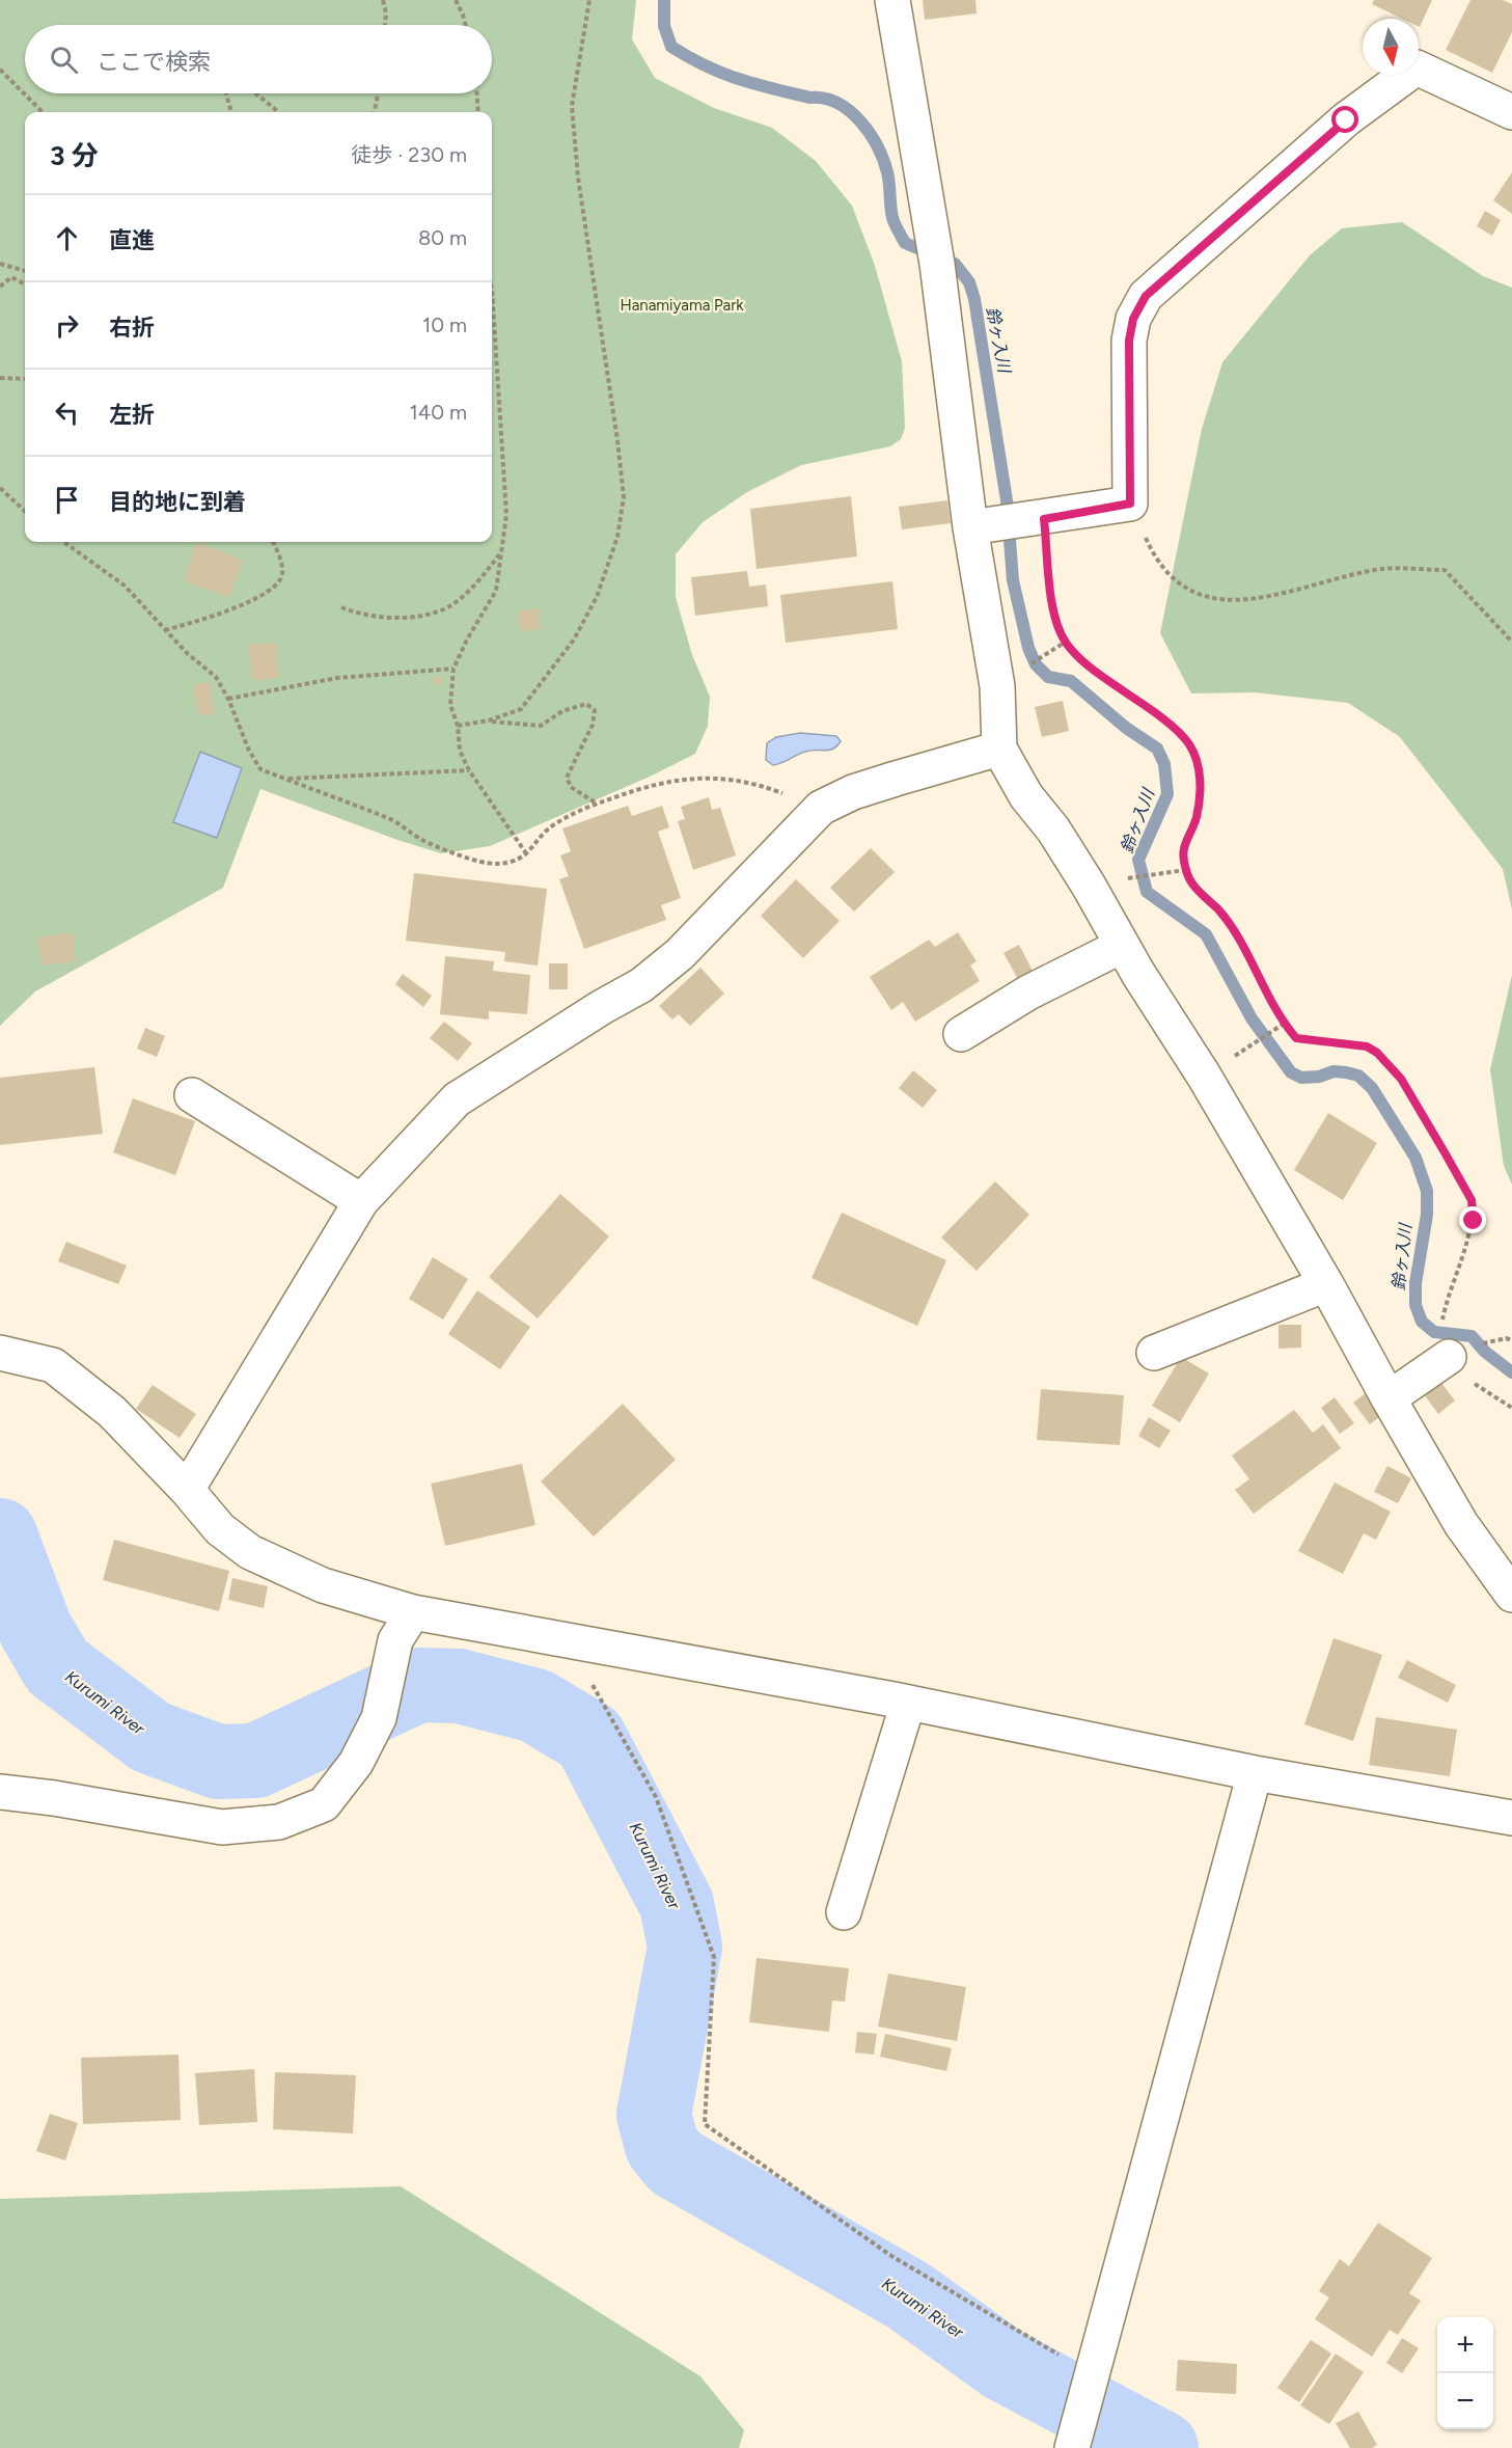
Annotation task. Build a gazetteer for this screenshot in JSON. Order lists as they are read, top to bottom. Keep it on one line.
{"water":["鈴ヶ入川","Kurumi River"],"parks":["Hanamiyama Park"],"north":"bottom","page":{"search":"ここで検索","heading":["3 分","徒歩 · 230 m"],"list":[["直進","80 m"],["右折","10 m"],["左折","140 m"],"目的地に到着"],"map_buttons":["+","−"]}}
